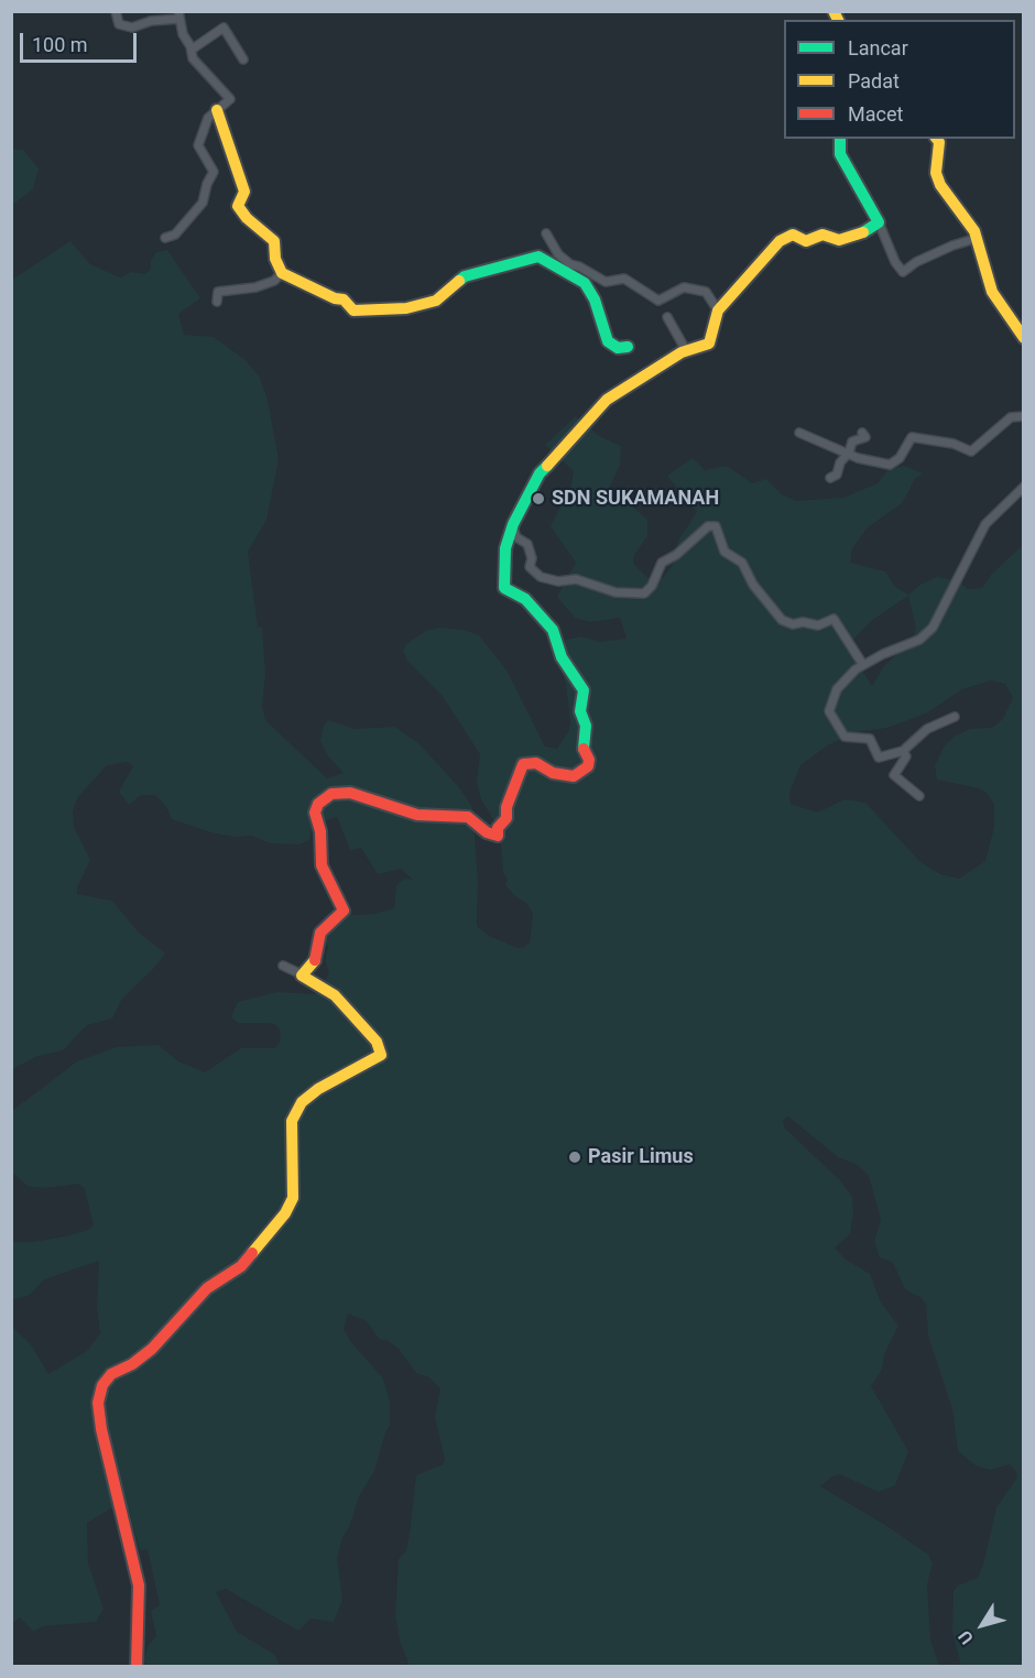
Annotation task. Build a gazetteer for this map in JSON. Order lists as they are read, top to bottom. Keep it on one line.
{"places":["SDN SUKAMANAH","Pasir Limus"],"legend":["Lancar","Padat","Macet"],"scale_bar":"100 m","north":"bottom left"}
